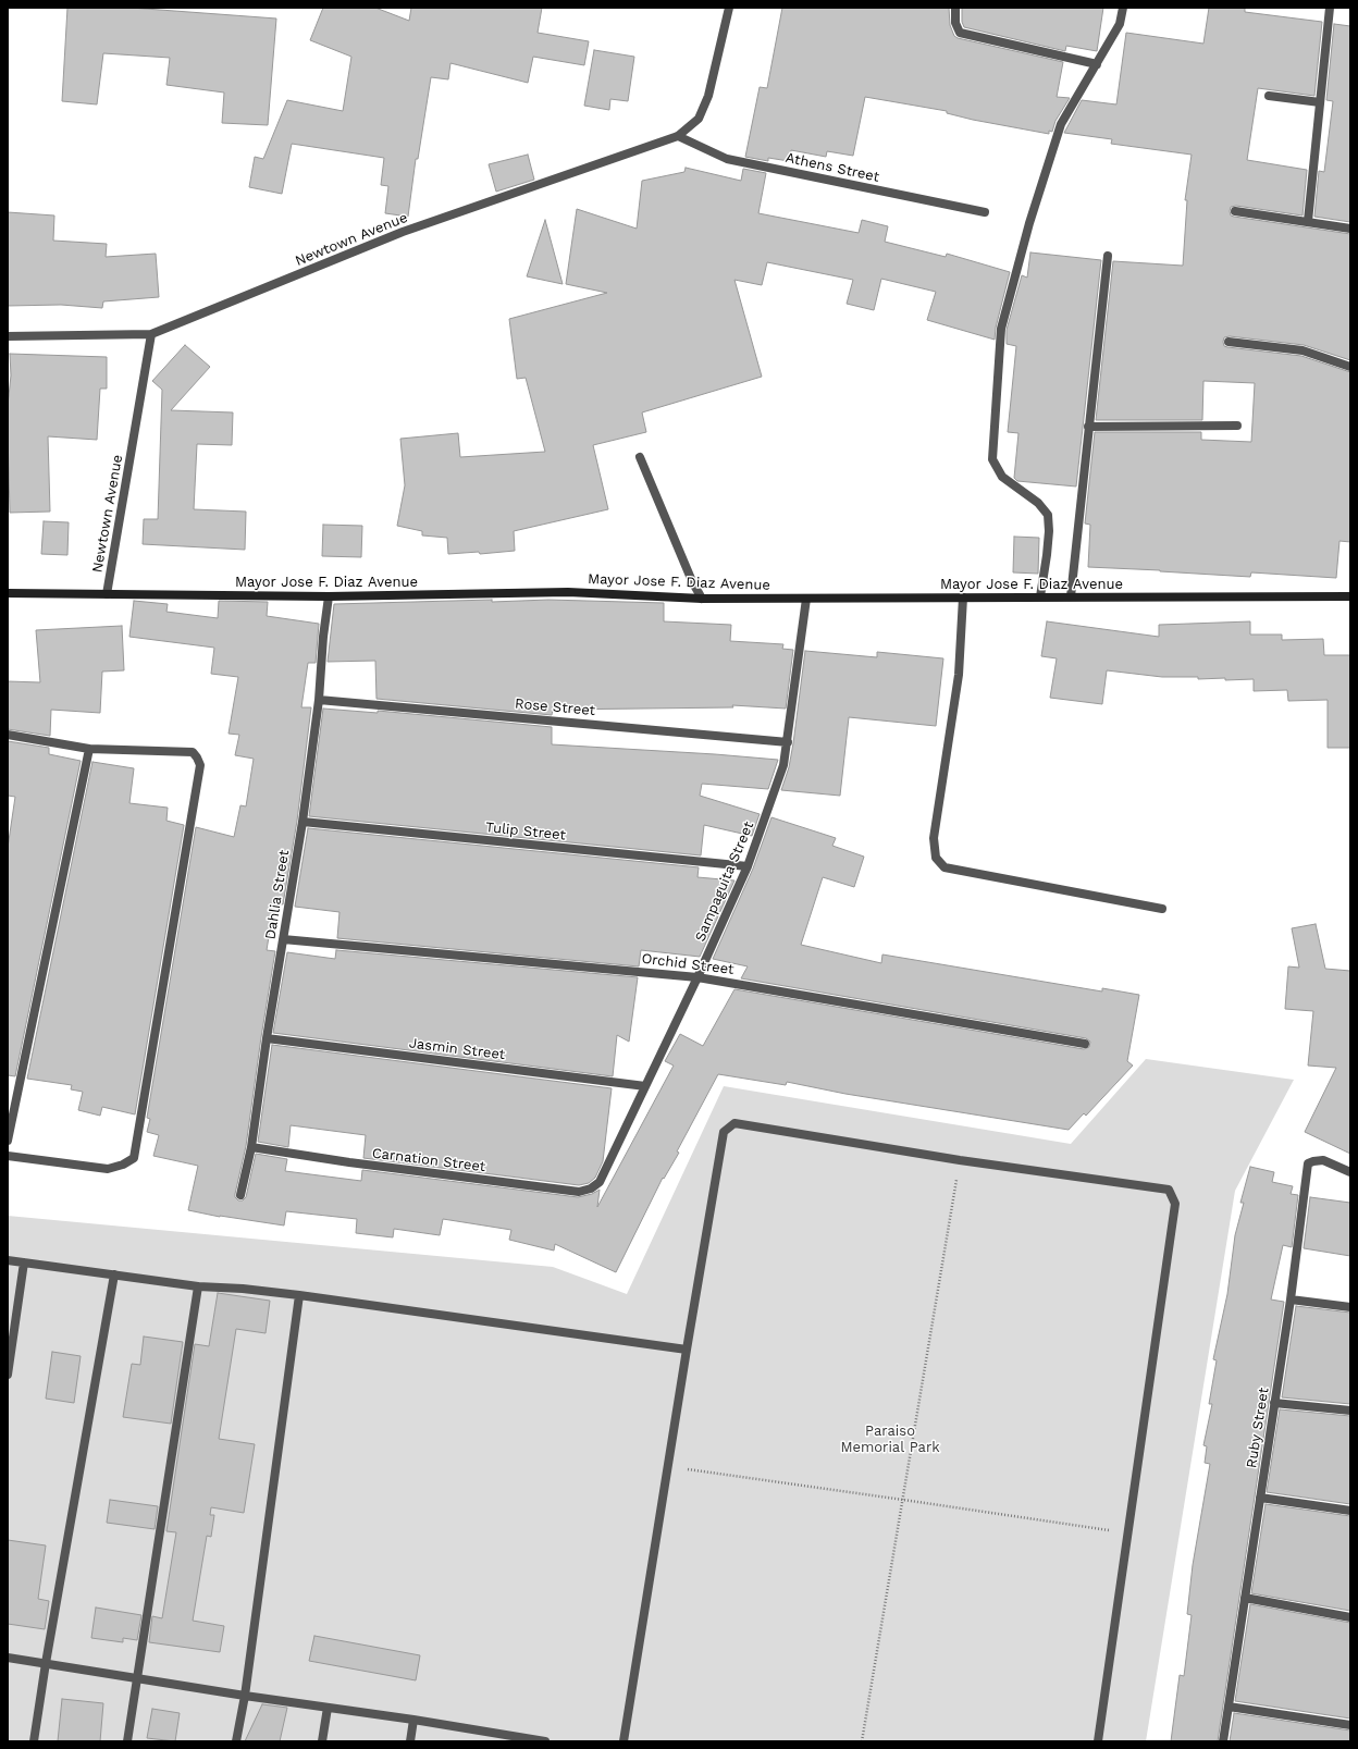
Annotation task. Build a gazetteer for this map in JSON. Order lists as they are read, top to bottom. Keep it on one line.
{"streets":{"street":["Athens Street","Newtown Avenue","Mayor Jose F. Diaz Avenue","Rose Street","Tulip Street","Sampaguita Street","Dahlia Street","Orchid Street","Jasmin Street","Carnation Street","Ruby Street"]},"crossings":[["Athens Street","Newtown Avenue"],["Newtown Avenue","Mayor Jose F. Diaz Avenue"],["Mayor Jose F. Diaz Avenue","Sampaguita Street"],["Mayor Jose F. Diaz Avenue","Dahlia Street"],["Rose Street","Sampaguita Street"],["Rose Street","Dahlia Street"],["Tulip Street","Sampaguita Street"],["Tulip Street","Dahlia Street"],["Sampaguita Street","Orchid Street"],["Sampaguita Street","Jasmin Street"],["Sampaguita Street","Carnation Street"],["Dahlia Street","Orchid Street"],["Dahlia Street","Jasmin Street"],["Dahlia Street","Carnation Street"]],"parks":["Paraiso Memorial Park"]}
